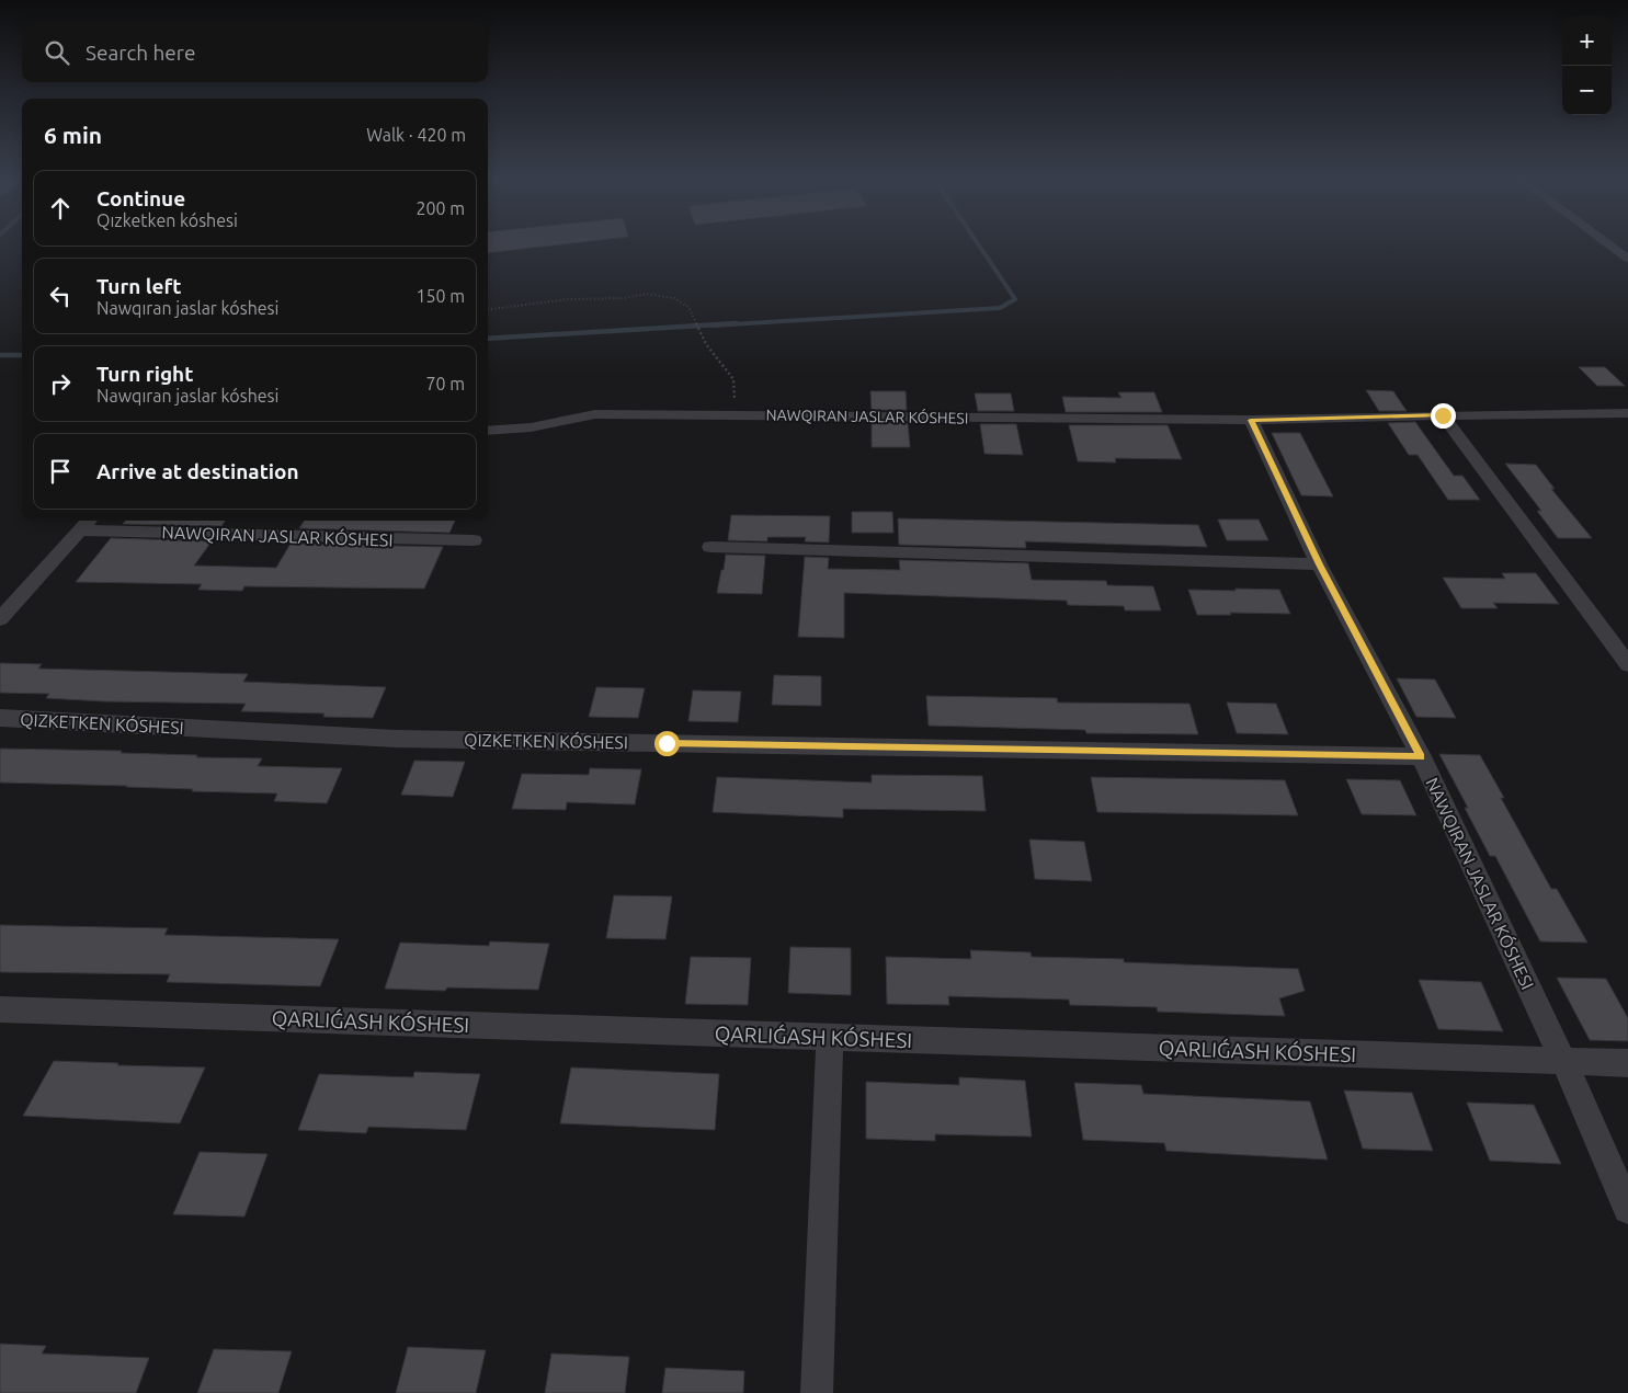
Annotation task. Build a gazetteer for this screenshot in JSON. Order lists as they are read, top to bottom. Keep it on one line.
{"page":{"map_buttons":["+","−"],"search":"Search here","heading":["6 min","Walk · 420 m"],"list":[["Continue","Qızketken kóshesi","200 m"],["Turn left","Nawqıran jaslar kóshesi","150 m"],["Turn right","Nawqıran jaslar kóshesi","70 m"],"Arrive at destination"]}}
